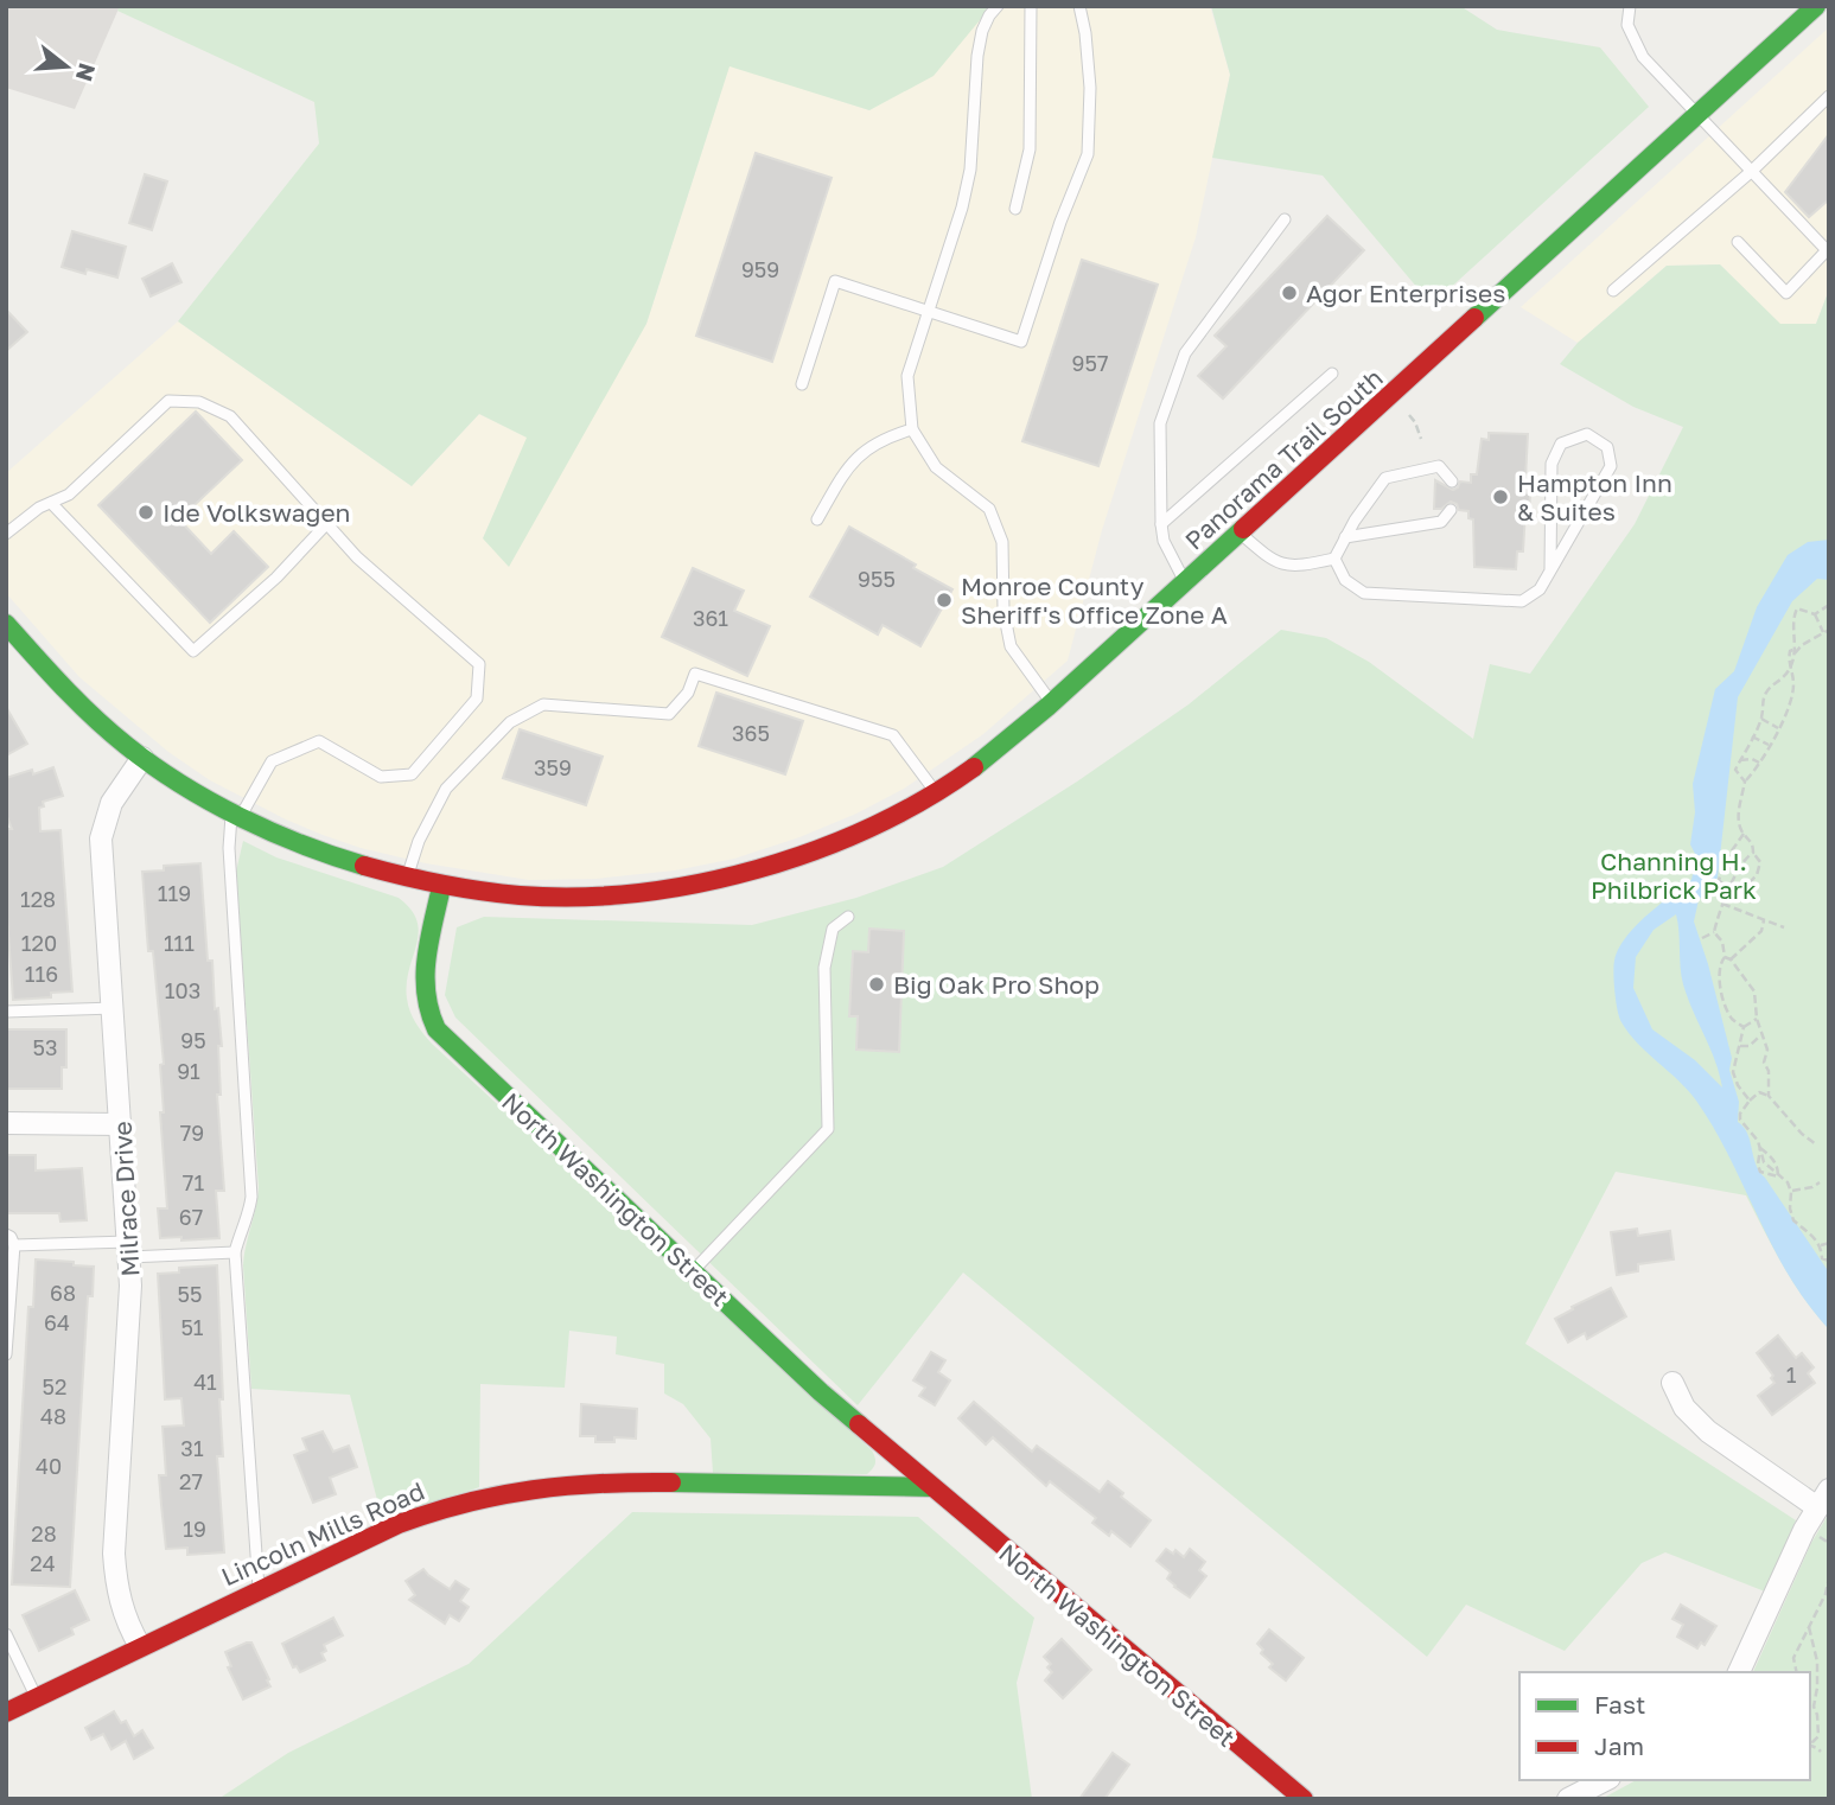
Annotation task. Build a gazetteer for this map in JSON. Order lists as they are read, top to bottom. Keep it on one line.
{"streets":{"street":["Panorama Trail South","Milrace Drive","North Washington Street","Lincoln Mills Road"]},"crossings":[["Panorama Trail South","North Washington Street"],["Milrace Drive","Lincoln Mills Road"],["North Washington Street","Lincoln Mills Road"]],"parks":["Channing H. Philbrick Park"],"places":["Agor Enterprises","Hampton Inn & Suites","Ide Volkswagen","Monroe County Sheriff's Office Zone A","Big Oak Pro Shop"],"house_numbers":["959","957","955","361","365","359","119","128","120","111","116","103","95","53","91","79","71","67","68","55","64","51","1","41","52","48","31","40","27","19","28","24"],"legend":["Fast","Jam"],"north":"right"}
